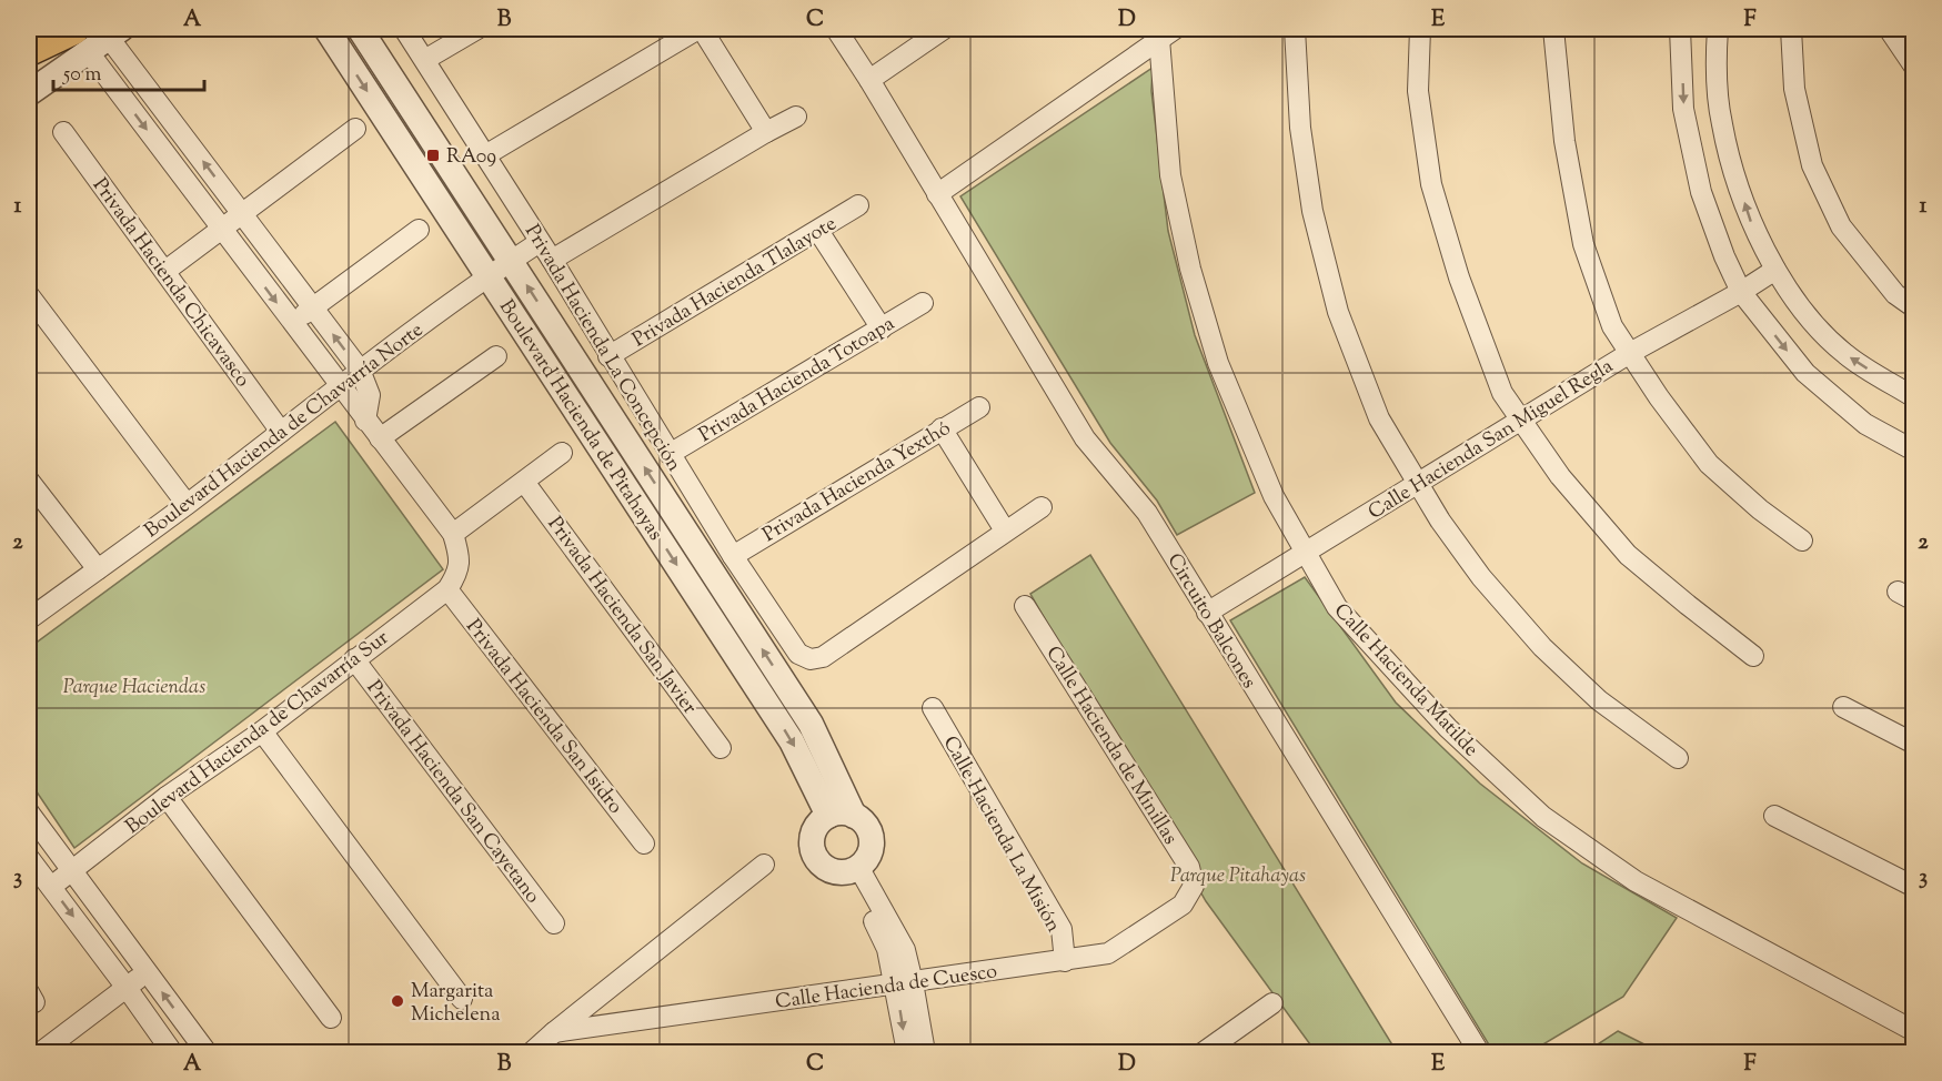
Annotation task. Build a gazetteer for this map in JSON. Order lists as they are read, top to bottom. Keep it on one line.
{"streets":{"street":["Privada Hacienda Tlalayote","Privada Hacienda Chicavasco","Privada Hacienda La Concepción","Privada Hacienda Totoapa","Boulevard Hacienda de Pitahayas","Boulevard Hacienda de Chavarría Norte","Calle Hacienda San Miguel Regla","Privada Hacienda Yexthó","Privada Hacienda San Javier","Circuito Balcones","Calle Hacienda Matilde","Privada Hacienda San Isidro","Boulevard Hacienda de Chavarría Sur","Calle Hacienda de Minillas","Privada Hacienda San Cayetano","Calle Hacienda La Misión","Calle Hacienda de Cuesco"]},"crossings":[["Privada Hacienda Tlalayote","Privada Hacienda La Concepción"],["Privada Hacienda Chicavasco","Boulevard Hacienda de Chavarría Norte"],["Privada Hacienda La Concepción","Privada Hacienda Totoapa"],["Privada Hacienda La Concepción","Boulevard Hacienda de Chavarría Norte"],["Privada Hacienda La Concepción","Privada Hacienda Yexthó"],["Boulevard Hacienda de Pitahayas","Boulevard Hacienda de Chavarría Norte"],["Calle Hacienda San Miguel Regla","Circuito Balcones"],["Calle Hacienda San Miguel Regla","Calle Hacienda Matilde"],["Privada Hacienda San Isidro","Boulevard Hacienda de Chavarría Sur"],["Boulevard Hacienda de Chavarría Sur","Privada Hacienda San Cayetano"],["Calle Hacienda de Minillas","Calle Hacienda de Cuesco"],["Calle Hacienda La Misión","Calle Hacienda de Cuesco"]],"parks":["Parque Haciendas","Parque Pitahayas"],"places":{"transit":["RA09"],"other":["Margarita Michelena"]},"scale_bar":"50 m","grid":{"columns":["A","B","C","D","E","F"],"rows":["1","2","3"]}}
